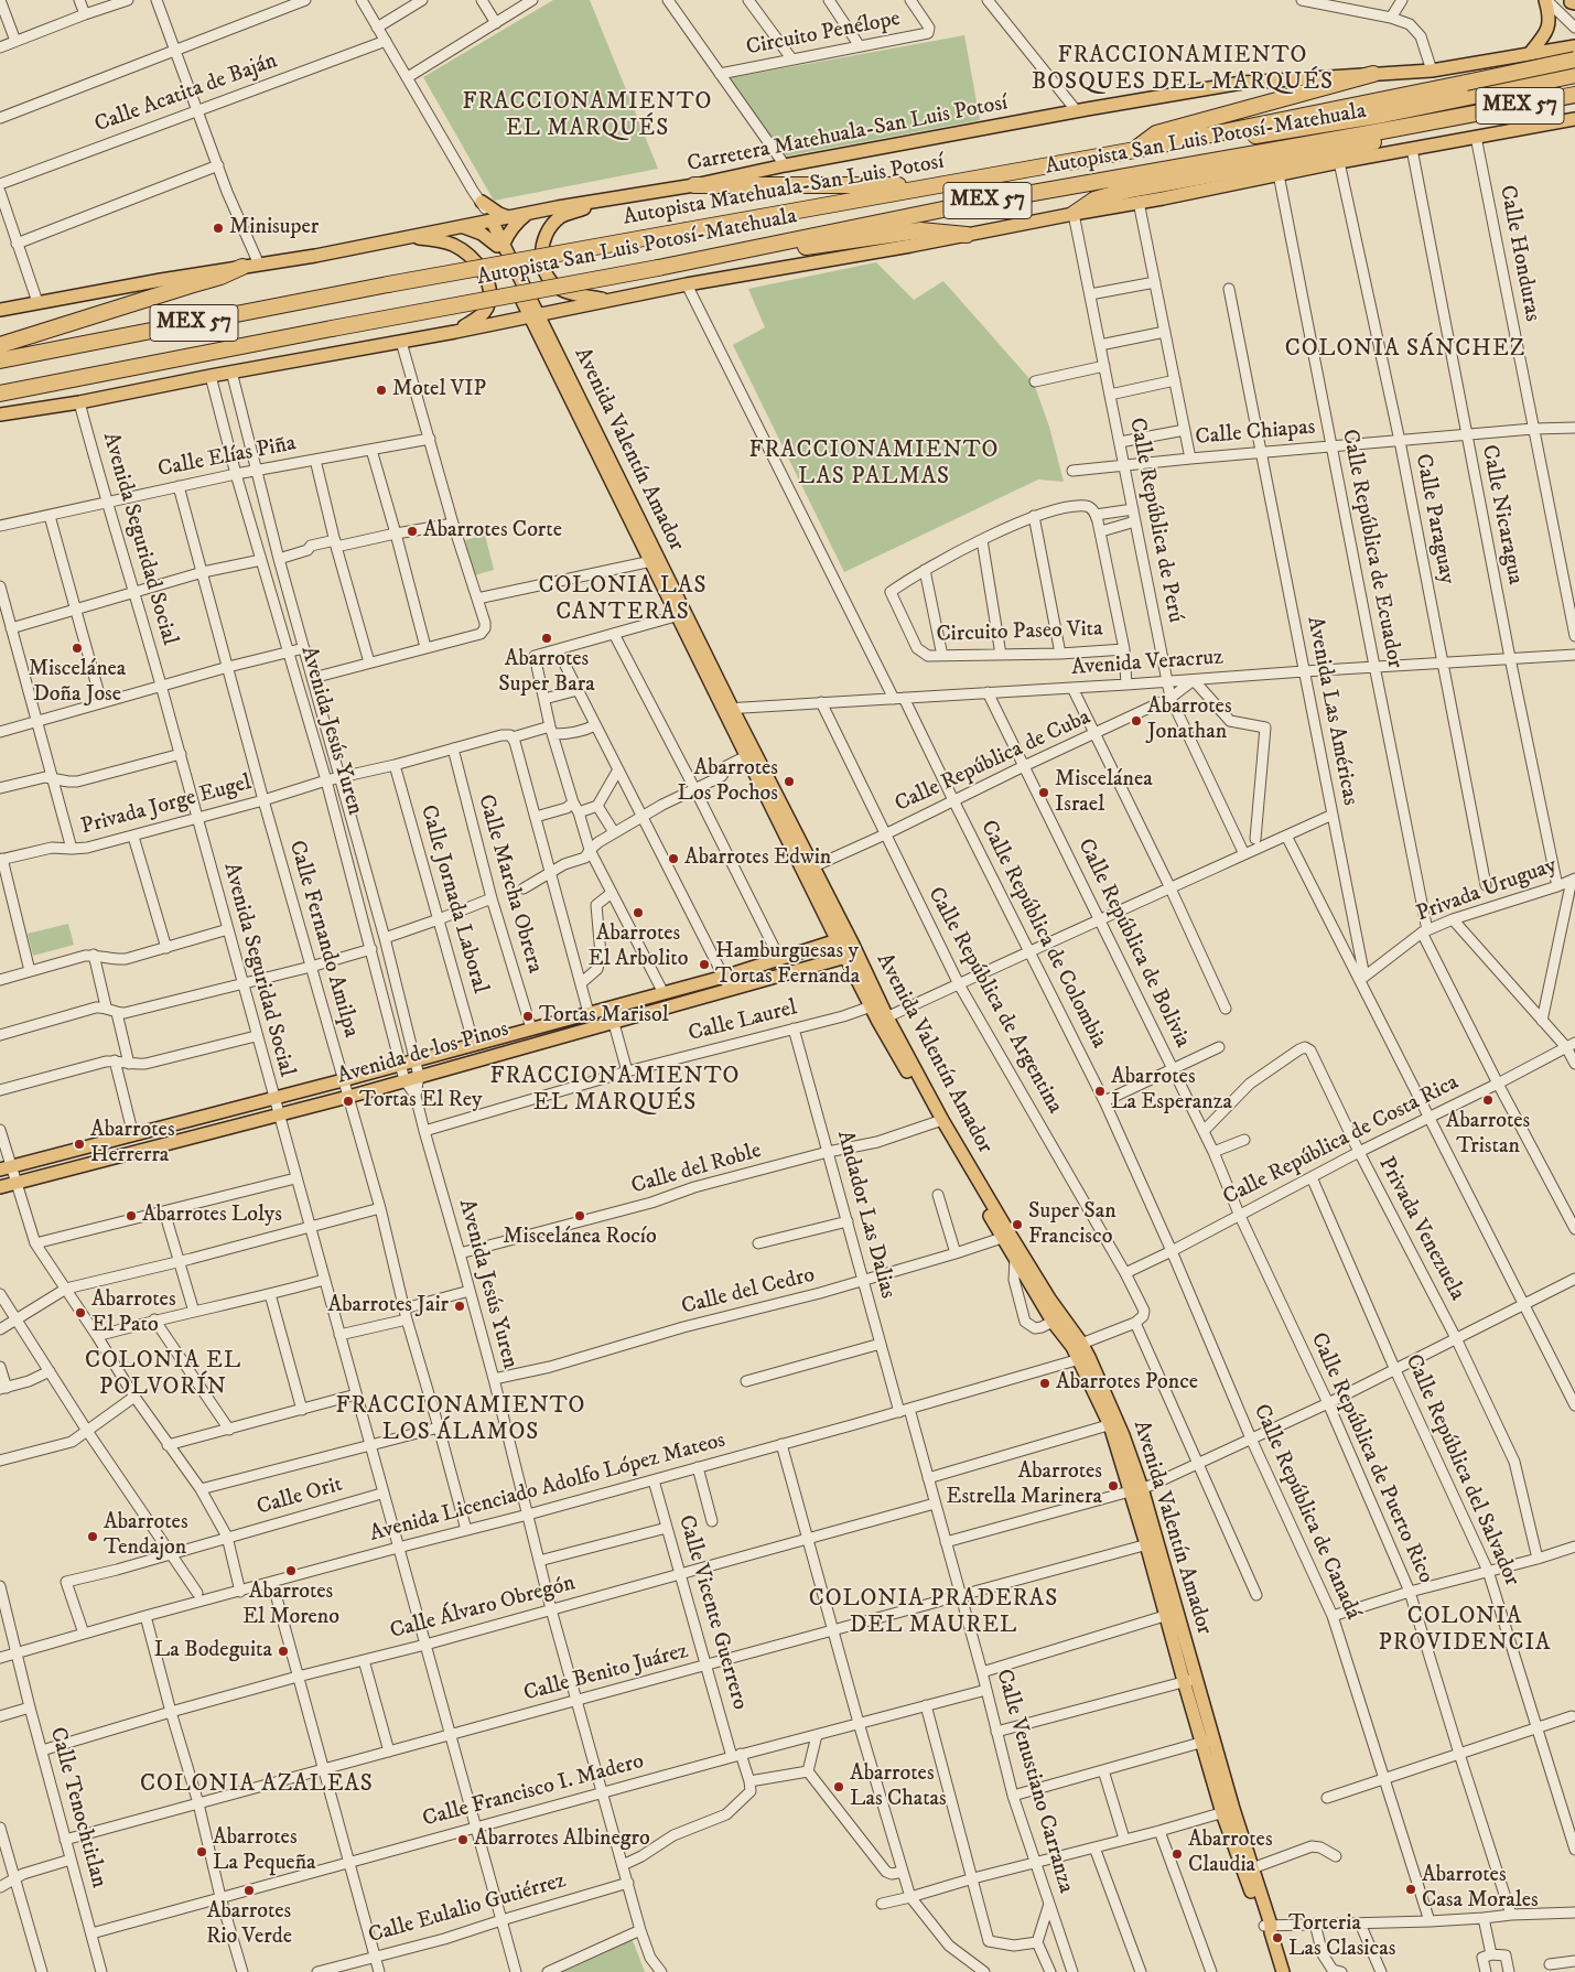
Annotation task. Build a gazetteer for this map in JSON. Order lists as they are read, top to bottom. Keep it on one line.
{"streets":{"highway":["MEX 57","Autopista San Luis Potosí-Matehuala","Autopista Matehuala-San Luis Potosí"],"main road":["Carretera Matehuala-San Luis Potosí","Avenida Valentín Amador","Avenida de los Pinos"],"street":["Circuito Penélope","Calle Acatita de Baján","Calle Honduras","Calle Chiapas","Calle Elías Piña","Calle Nicaragua","Calle Paraguay","Calle República de Perú","Avenida Seguridad Social","Calle República de Ecuador","Circuito Paseo Vita","Avenida Veracruz","Avenida Las Américas","Avenida Jesús Yuren","Calle República de Cuba","Privada Jorge Eugel","Calle Marcha Obrera","Privada Uruguay","Calle Jornada Laboral","Calle República de Colombia","Calle Fernando Amilpa","Calle República de Bolivia","Calle República de Argentina","Calle Laurel","Calle República de Costa Rica","Calle del Roble","Andador Las Dalias","Privada Venezuela","Calle del Cedro","Calle República de Puerto Rico","Calle República del Salvador","Avenida Licenciado Adolfo López Mateos","Calle Orit","Calle República de Canadá","Calle Álvaro Obregón","Calle Vicente Guerrero","Calle Benito Juárez","Calle Venustiano Carranza","Calle Francisco I. Madero","Calle Tenochtitlan","Calle Eulalio Gutiérrez"]},"crossings":[["Calle Acatita de Baján","Avenida Valentín Amador"],["MEX 57","Autopista San Luis Potosí-Matehuala"],["MEX 57","Autopista Matehuala-San Luis Potosí"],["MEX 57","Calle Paraguay"],["Carretera Matehuala-San Luis Potosí","Avenida Valentín Amador"],["Autopista San Luis Potosí-Matehuala","Calle Paraguay"],["Calle Honduras","Calle Chiapas"],["Calle Chiapas","Calle Nicaragua"],["Calle Chiapas","Calle Paraguay"],["Calle Chiapas","Calle República de Perú"],["Calle Chiapas","Calle República de Ecuador"],["Calle Chiapas","Avenida Las Américas"],["Avenida Valentín Amador","Avenida Veracruz"],["Avenida Valentín Amador","Calle República de Cuba"],["Avenida Valentín Amador","Calle Laurel"],["Avenida Valentín Amador","Avenida de los Pinos"],["Avenida Valentín Amador","Calle del Roble"],["Avenida Valentín Amador","Calle del Cedro"],["Avenida Valentín Amador","Avenida Licenciado Adolfo López Mateos"],["Avenida Valentín Amador","Calle Benito Juárez"],["Calle Elías Piña","Avenida Seguridad Social"],["Calle Elías Piña","Avenida Jesús Yuren"],["Calle Elías Piña","Calle Fernando Amilpa"],["Calle Nicaragua","Avenida Veracruz"],["Calle Nicaragua","Privada Uruguay"],["Calle Paraguay","Avenida Veracruz"],["Calle República de Perú","Avenida Veracruz"],["Calle República de Perú","Calle República de Cuba"],["Avenida Seguridad Social","Privada Jorge Eugel"],["Avenida Seguridad Social","Avenida de los Pinos"],["Avenida Seguridad Social","Avenida Licenciado Adolfo López Mateos"],["Avenida Seguridad Social","Calle Orit"],["Avenida Seguridad Social","Calle Álvaro Obregón"],["Avenida Seguridad Social","Calle Benito Juárez"],["Avenida Seguridad Social","Calle Francisco I. Madero"],["Avenida Seguridad Social","Calle Eulalio Gutiérrez"],["Calle República de Ecuador","Avenida Veracruz"],["Calle República de Ecuador","Privada Uruguay"],["Calle República de Ecuador","Calle República de Costa Rica"],["Circuito Paseo Vita","Avenida Veracruz"],["Avenida Veracruz","Avenida Las Américas"],["Avenida Veracruz","Calle República de Cuba"],["Avenida Veracruz","Calle República de Colombia"],["Avenida Veracruz","Calle República de Bolivia"],["Avenida Veracruz","Calle República de Argentina"],["Avenida Las Américas","Privada Uruguay"],["Avenida Jesús Yuren","Privada Jorge Eugel"],["Avenida Jesús Yuren","Calle Laurel"],["Avenida Jesús Yuren","Avenida de los Pinos"],["Avenida Jesús Yuren","Calle del Roble"],["Avenida Jesús Yuren","Calle del Cedro"],["Avenida Jesús Yuren","Avenida Licenciado Adolfo López Mateos"],["Avenida Jesús Yuren","Calle Álvaro Obregón"],["Avenida Jesús Yuren","Calle Benito Juárez"],["Avenida Jesús Yuren","Calle Francisco I. Madero"],["Avenida Jesús Yuren","Calle Eulalio Gutiérrez"],["Calle República de Cuba","Calle República de Colombia"],["Calle República de Cuba","Calle República de Bolivia"],["Calle República de Cuba","Calle República de Argentina"],["Privada Jorge Eugel","Calle Marcha Obrera"],["Privada Jorge Eugel","Calle Jornada Laboral"],["Privada Jorge Eugel","Calle Fernando Amilpa"],["Calle Marcha Obrera","Avenida de los Pinos"],["Calle Jornada Laboral","Avenida de los Pinos"],["Calle República de Colombia","Calle República de Costa Rica"],["Calle República de Colombia","Calle República de Canadá"],["Calle Fernando Amilpa","Avenida de los Pinos"],["Calle Fernando Amilpa","Avenida Licenciado Adolfo López Mateos"],["Calle República de Bolivia","Calle República de Costa Rica"],["Calle República de Bolivia","Privada Venezuela"],["Calle República de Bolivia","Calle República de Puerto Rico"],["Calle República de Argentina","Calle República de Costa Rica"],["Calle Laurel","Andador Las Dalias"],["Calle República de Costa Rica","Privada Venezuela"],["Calle República de Costa Rica","Calle República de Puerto Rico"],["Calle República de Costa Rica","Calle República del Salvador"],["Calle República de Costa Rica","Calle República de Canadá"],["Calle del Roble","Andador Las Dalias"],["Andador Las Dalias","Calle del Cedro"],["Andador Las Dalias","Avenida Licenciado Adolfo López Mateos"],["Andador Las Dalias","Calle Venustiano Carranza"],["Avenida Licenciado Adolfo López Mateos","Calle Orit"],["Avenida Licenciado Adolfo López Mateos","Calle Vicente Guerrero"],["Avenida Licenciado Adolfo López Mateos","Calle Venustiano Carranza"],["Avenida Licenciado Adolfo López Mateos","Calle Tenochtitlan"],["Calle Álvaro Obregón","Calle Vicente Guerrero"],["Calle Álvaro Obregón","Calle Venustiano Carranza"],["Calle Álvaro Obregón","Calle Tenochtitlan"],["Calle Vicente Guerrero","Calle Benito Juárez"],["Calle Vicente Guerrero","Calle Francisco I. Madero"],["Calle Benito Juárez","Calle Venustiano Carranza"],["Calle Benito Juárez","Calle Tenochtitlan"],["Calle Venustiano Carranza","Calle Francisco I. Madero"],["Calle Francisco I. Madero","Calle Tenochtitlan"]],"districts":["FRACCIONAMIENTO BOSQUES DEL MARQUÉS","FRACCIONAMIENTO EL MARQUÉS","COLONIA SÁNCHEZ","FRACCIONAMIENTO LAS PALMAS","COLONIA LAS CANTERAS","FRACCIONAMIENTO EL MARQUÉS","COLONIA EL POLVORÍN","FRACCIONAMIENTO LOS ÁLAMOS","COLONIA PRADERAS DEL MAUREL","COLONIA PROVIDENCIA","COLONIA AZALEAS"],"places":["Minisuper","Motel VIP","Abarrotes Corte","Abarrotes Super Bara","Miscelánea Doña Jose","Abarrotes Jonathan","Abarrotes Los Pochos","Miscelánea Israel","Abarrotes Edwin","Abarrotes El Arbolito","Hamburguesas y Tortas Fernanda","Tortas Marisol","Abarrotes La Esperanza","Abarrotes Tristan","Tortas El Rey","Abarrotes Herrerra","Abarrotes Lolys","Miscelánea Rocío","Super San Francisco","Abarrotes Jair","Abarrotes El Pato","Abarrotes Ponce","Abarrotes Estrella Marinera","Abarrotes Tendajon","Abarrotes El Moreno","La Bodeguita","Abarrotes Las Chatas","Abarrotes Albinegro","Abarrotes La Pequeña","Abarrotes Claudia","Abarrotes Casa Morales","Abarrotes Rio Verde","Torteria Las Clasicas"]}
